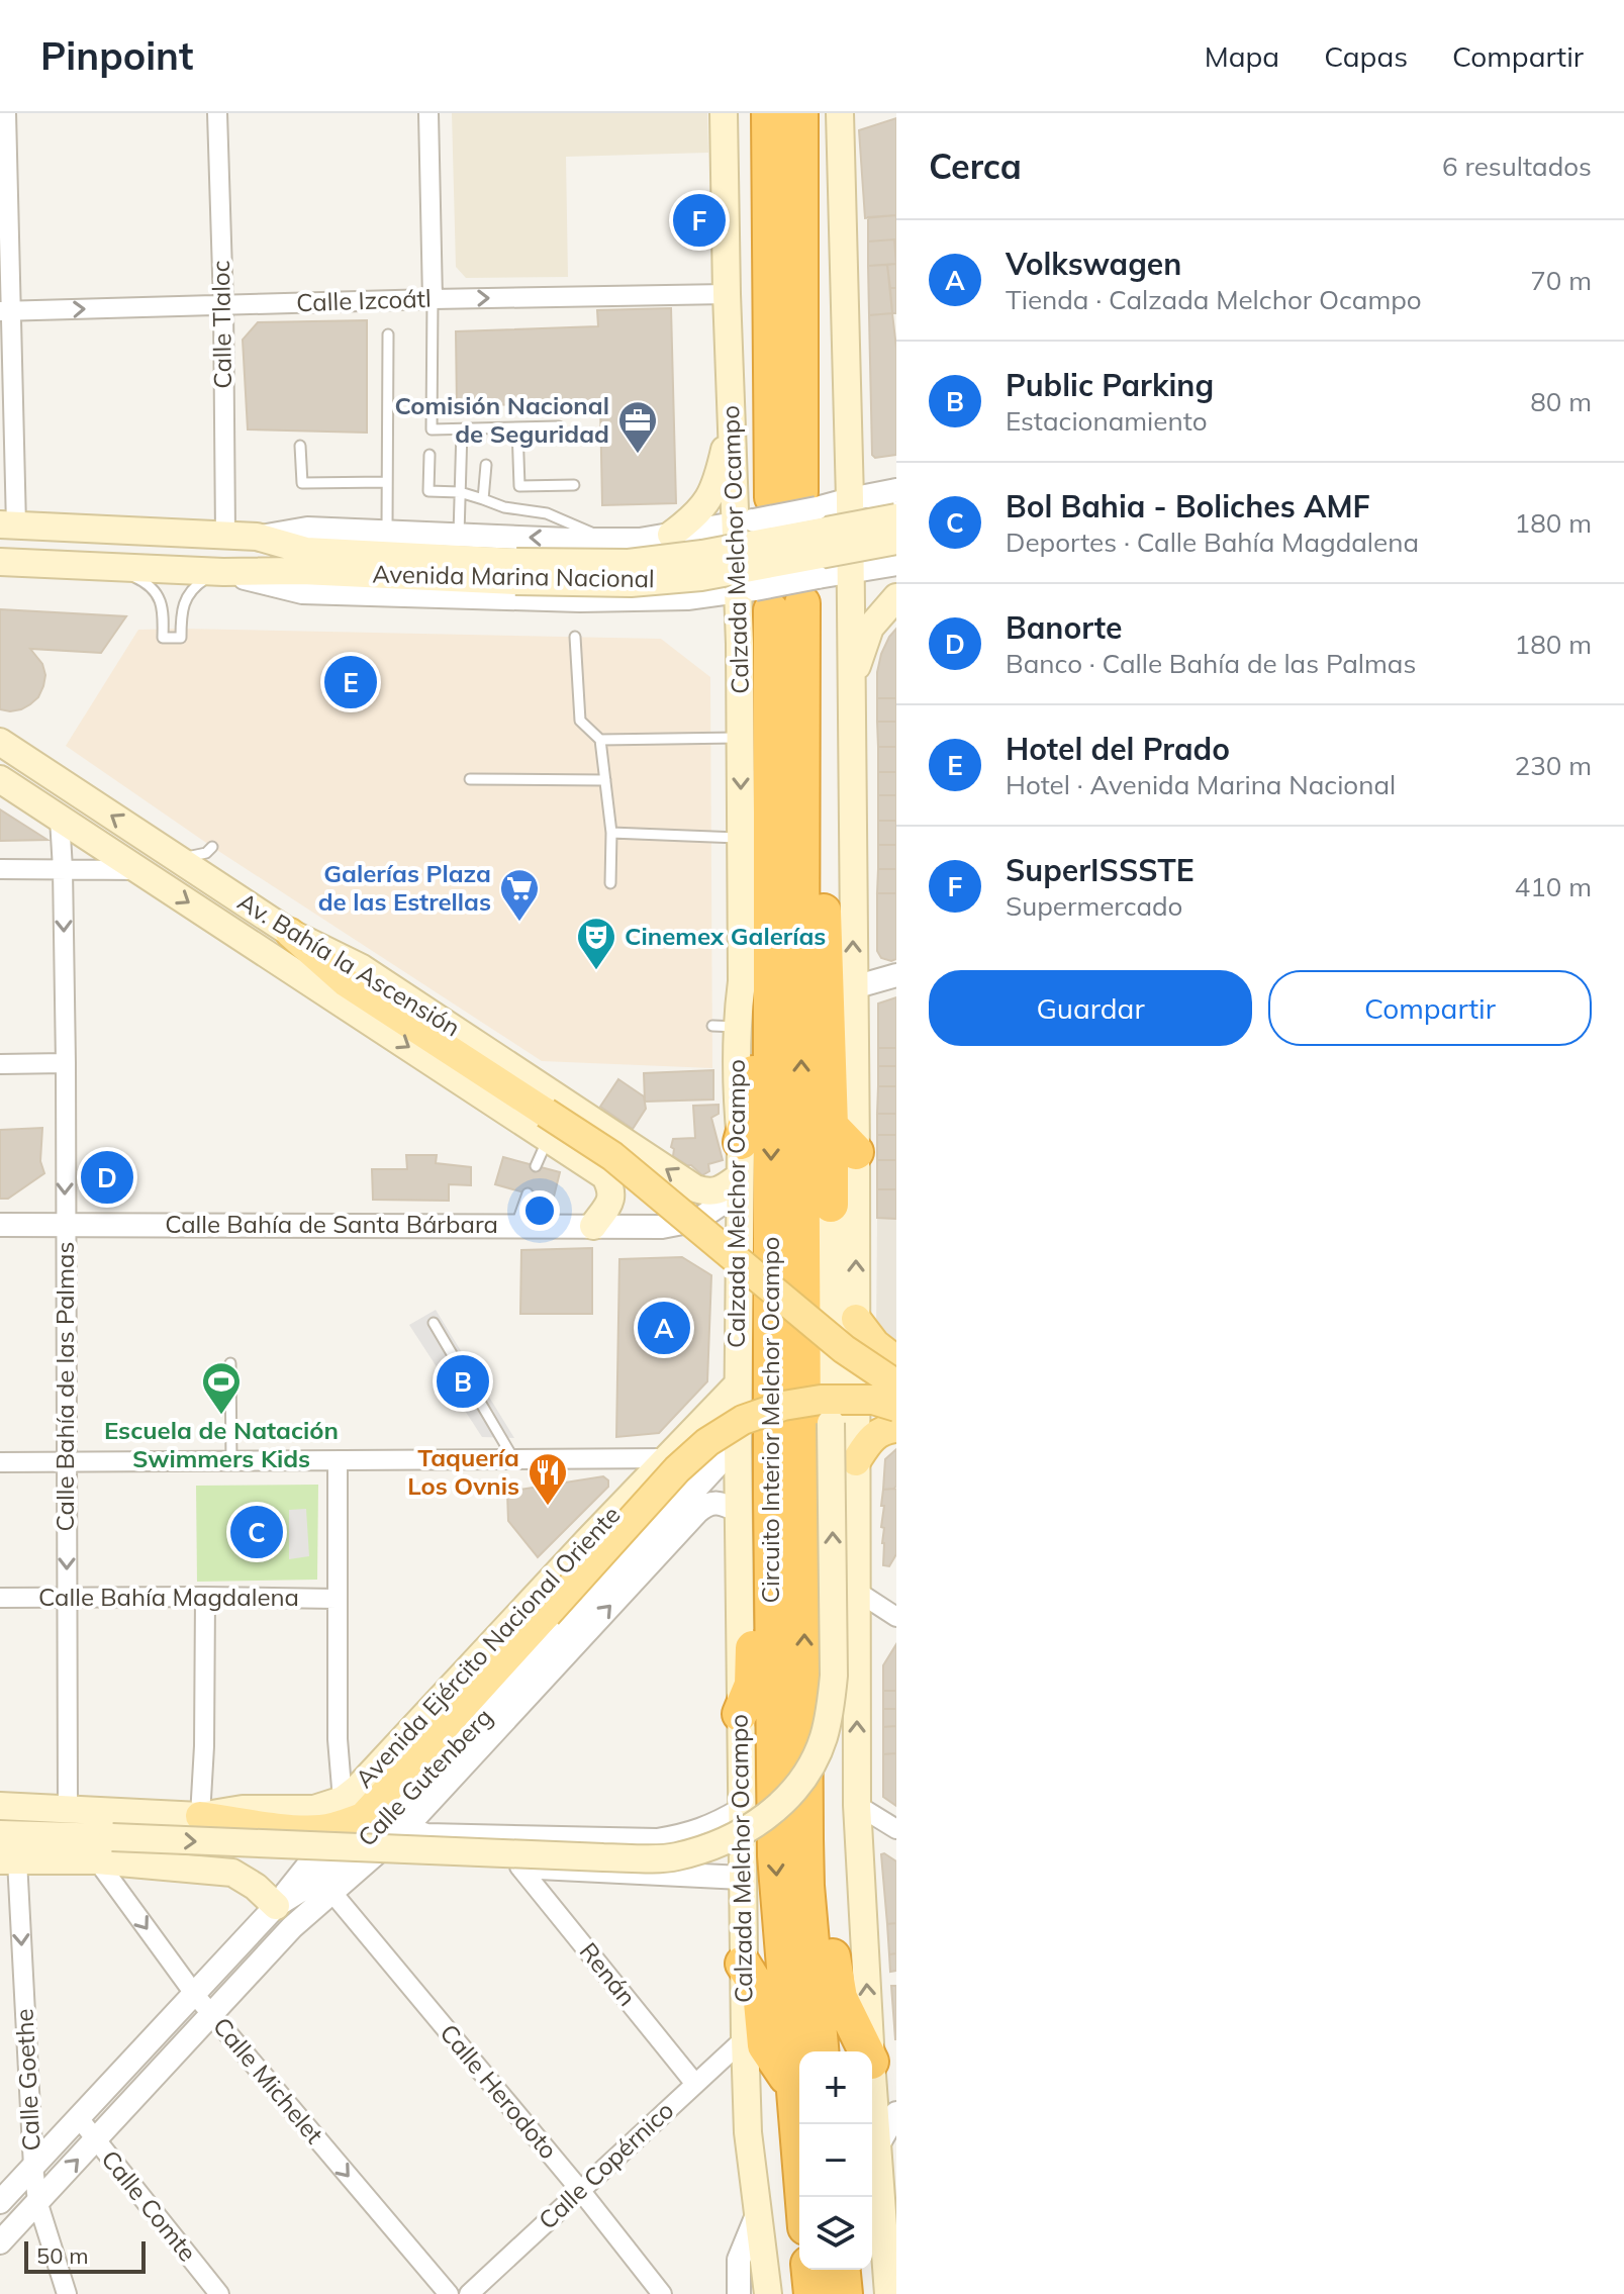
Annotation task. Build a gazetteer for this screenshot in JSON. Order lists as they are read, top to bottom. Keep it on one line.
{"streets":{"highway":["Circuito Interior Melchor Ocampo"],"main road":["Calzada Melchor Ocampo","Avenida Marina Nacional","Av. Bahía la Ascensión","Avenida Ejército Nacional Oriente"],"street":["Calle Izcoátl","Calle Tlaloc","Calle Bahía de Santa Bárbara","Calle Bahía de las Palmas","Calle Bahía Magdalena","Calle Gutenberg","Renán","Calle Goethe","Calle Michelet","Calle Herodoto","Calle Copérnico","Calle Comte"]},"crossings":[["Calle Izcoátl","Calle Tlaloc"],["Calle Izcoátl","Calzada Melchor Ocampo"],["Calle Tlaloc","Avenida Marina Nacional"],["Calzada Melchor Ocampo","Avenida Marina Nacional"],["Calzada Melchor Ocampo","Av. Bahía la Ascensión"],["Calzada Melchor Ocampo","Circuito Interior Melchor Ocampo"],["Calzada Melchor Ocampo","Avenida Ejército Nacional Oriente"],["Calzada Melchor Ocampo","Calle Gutenberg"],["Calzada Melchor Ocampo","Calle Copérnico"],["Avenida Marina Nacional","Circuito Interior Melchor Ocampo"],["Av. Bahía la Ascensión","Calle Bahía de Santa Bárbara"],["Av. Bahía la Ascensión","Calle Bahía de las Palmas"],["Calle Bahía de Santa Bárbara","Calle Bahía de las Palmas"],["Calle Bahía de las Palmas","Calle Bahía Magdalena"],["Calle Gutenberg","Calle Goethe"],["Calle Gutenberg","Calle Michelet"],["Calle Gutenberg","Calle Herodoto"],["Calle Gutenberg","Calle Comte"],["Renán","Calle Copérnico"],["Calle Herodoto","Calle Copérnico"]],"one_way":["Calle Izcoátl","Calle Bahía de las Palmas","Calle Goethe","Calle Michelet"],"places":{"office":["Comisión Nacional de Seguridad"],"supermarket":["Galerías Plaza de las Estrellas"],"theatre":["Cinemex Galerías"],"sports":["Escuela de Natación Swimmers Kids"],"restaurant":["Taquería Los Ovnis"]},"scale_bar":"50 m","page":{"header":"Pinpoint","nav":["Mapa","Capas","Compartir"],"heading":["Cerca","6 resultados"],"pins":["F","E","D","A","B","C"],"list":[{"mark":"A","name":"Volkswagen","note":"Tienda · Calzada Melchor Ocampo","value":"70 m"},{"mark":"B","name":"Public Parking","note":"Estacionamiento","value":"80 m"},{"mark":"C","name":"Bol Bahia - Boliches AMF","note":"Deportes · Calle Bahía Magdalena","value":"180 m"},{"mark":"D","name":"Banorte","note":"Banco · Calle Bahía de las Palmas","value":"180 m"},{"mark":"E","name":"Hotel del Prado","note":"Hotel · Avenida Marina Nacional","value":"230 m"},{"mark":"F","name":"SuperISSSTE","note":"Supermercado","value":"410 m"}],"buttons":["Guardar","Compartir"],"map_buttons":["+","−"],"scale":"50 m"}}
